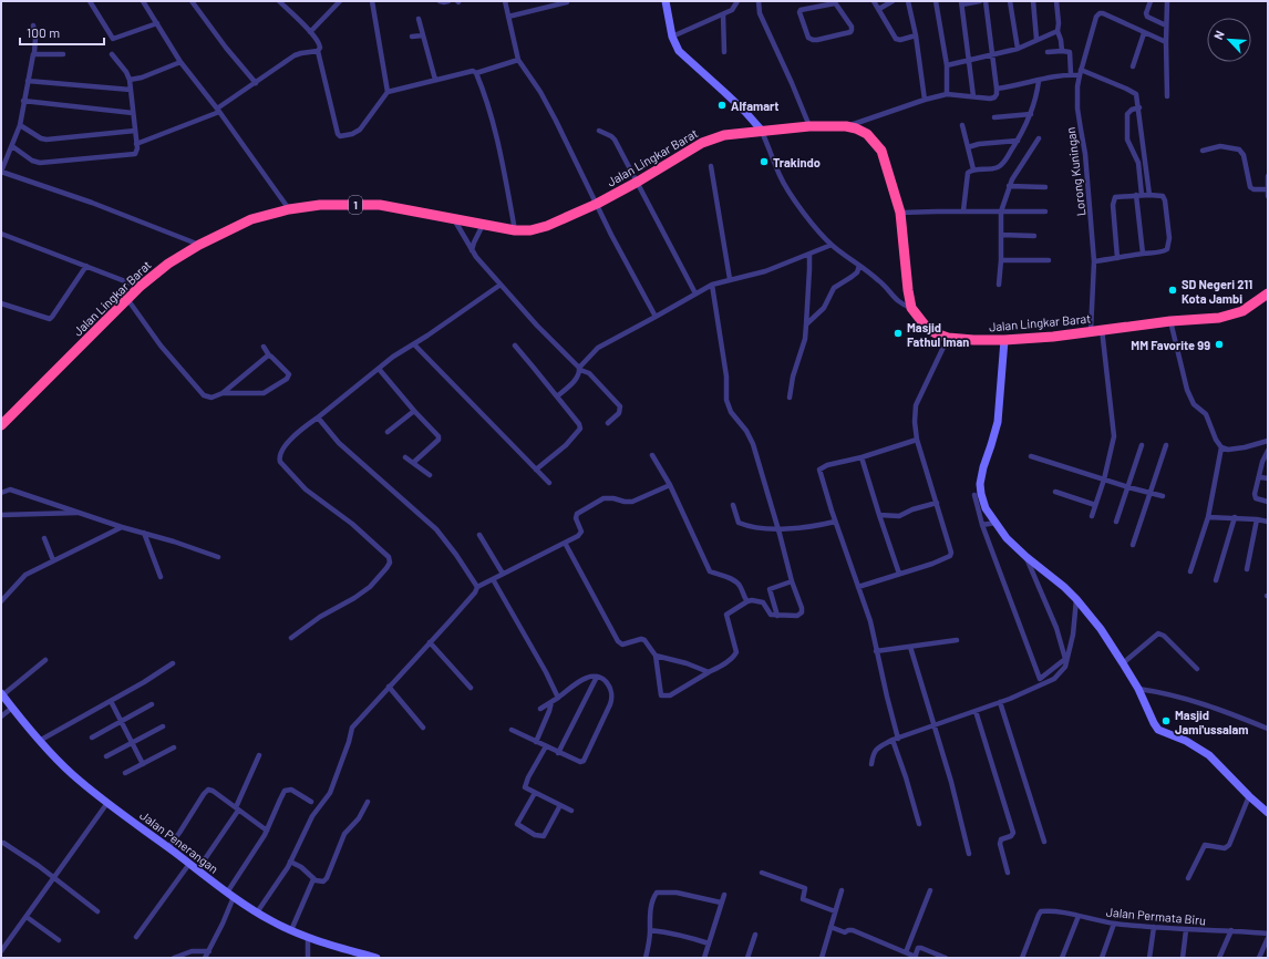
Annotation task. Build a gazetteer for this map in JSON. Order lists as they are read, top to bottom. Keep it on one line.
{"streets":{"highway":["Jalan Lingkar Barat","1"],"street":["Lorong Kuningan","Jalan Penerangan","Jalan Permata Biru"]},"crossings":[["Jalan Lingkar Barat","Lorong Kuningan"]],"places":["Alfamart","Trakindo","SD Negeri 211 Kota Jambi","Masjid Fathul Iman","MM Favorite 99","Masjid Jami'ussalam"],"scale_bar":"100 m","north":"top left"}
